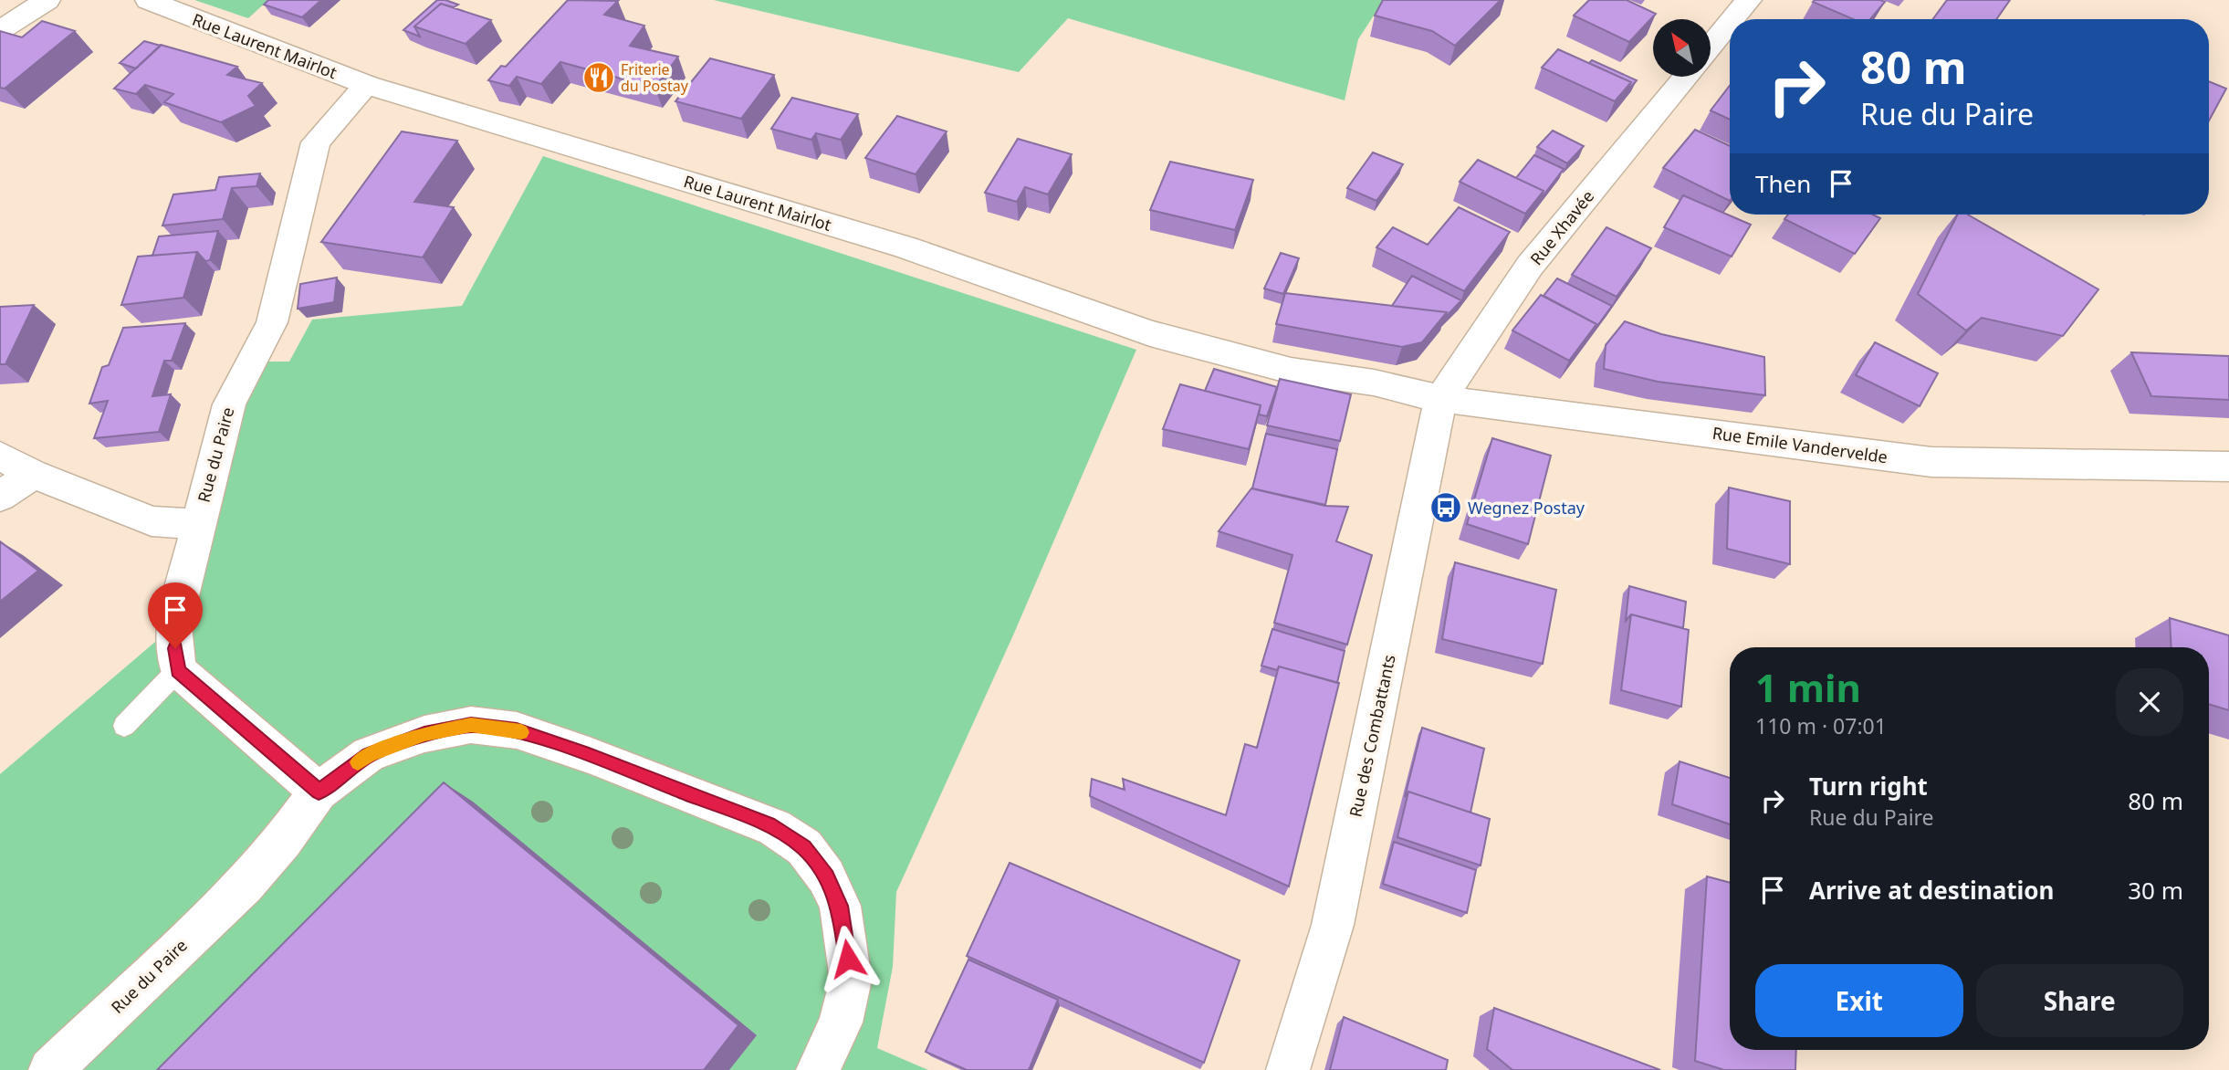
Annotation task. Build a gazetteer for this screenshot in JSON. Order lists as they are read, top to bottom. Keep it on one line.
{"streets":{"street":["Rue Laurent Mairlot","Rue Xhavée","Rue Emile Vandervelde","Rue du Paire","Rue des Combattants"]},"crossings":[["Rue Laurent Mairlot","Rue Emile Vandervelde"],["Rue Laurent Mairlot","Rue du Paire"],["Rue Xhavée","Rue Emile Vandervelde"],["Rue Xhavée","Rue des Combattants"],["Rue Emile Vandervelde","Rue des Combattants"]],"places":{"restaurant":["Friterie du Postay"],"bus stop":["Wegnez Postay"]},"north":"top left","page":{"turn":["80 m","Rue du Paire"],"then":"Then","heading":["1 min","110 m · 07:01"],"list":[{"name":"Turn right","note":"Rue du Paire","value":"80 m"},{"name":"Arrive at destination","value":"30 m"}],"buttons":["Exit","Share"]}}
